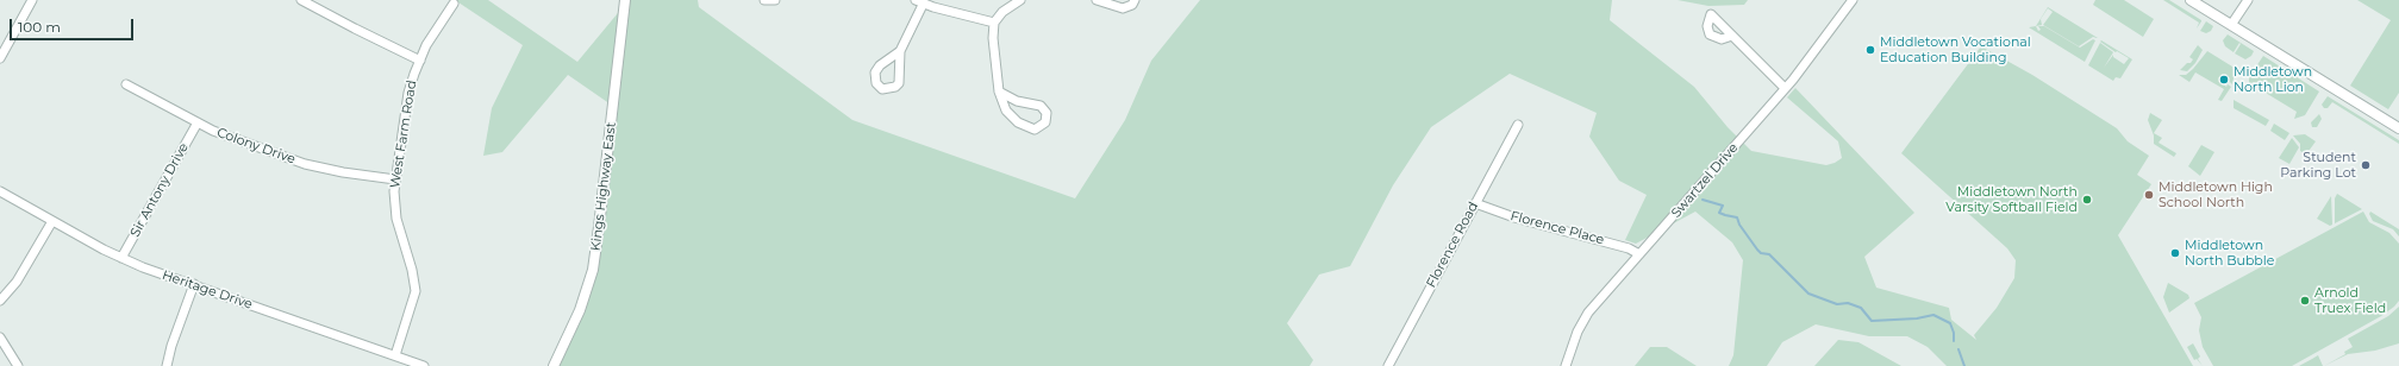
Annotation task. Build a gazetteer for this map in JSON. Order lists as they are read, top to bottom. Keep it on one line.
{"streets":{"street":["West Farm Road","Colony Drive","Swartzel Drive","Kings Highway East","Sir Antony Drive","Florence Place","Florence Road","Heritage Drive"]},"crossings":[["West Farm Road","Colony Drive"],["West Farm Road","Heritage Drive"],["Colony Drive","Sir Antony Drive"],["Swartzel Drive","Florence Place"],["Sir Antony Drive","Heritage Drive"],["Florence Place","Florence Road"]],"places":["Middletown Vocational Education Building","Middletown North Lion","Student Parking Lot","Middletown High School North","Middletown North Varsity Softball Field","Middletown North Bubble","Arnold Truex Field"],"scale_bar":"100 m"}
